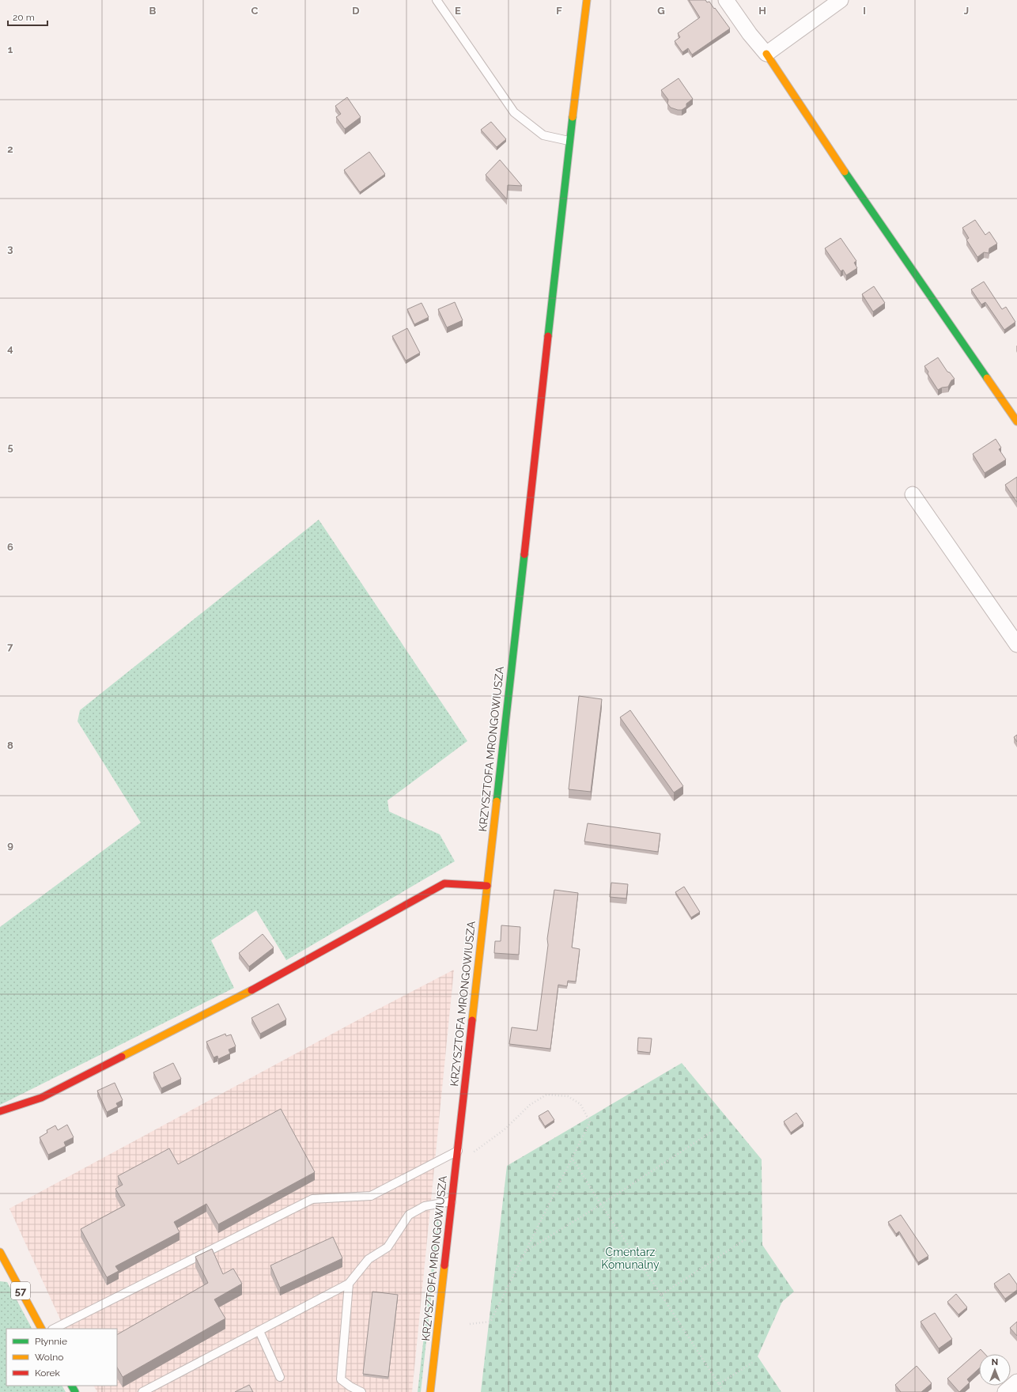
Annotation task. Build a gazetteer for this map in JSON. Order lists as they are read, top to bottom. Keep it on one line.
{"streets":{"main road":["KRZYSZTOFA MRONGOWIUSZA","57"]},"parks":["Cmentarz Komunalny"],"legend":["Płynnie","Wolno","Korek"],"scale_bar":"20 m","north":"top","grid":{"columns":["B","C","D","E","F","G","H","I","J"],"rows":["1","2","3","4","5","6","7","8","9"]}}
